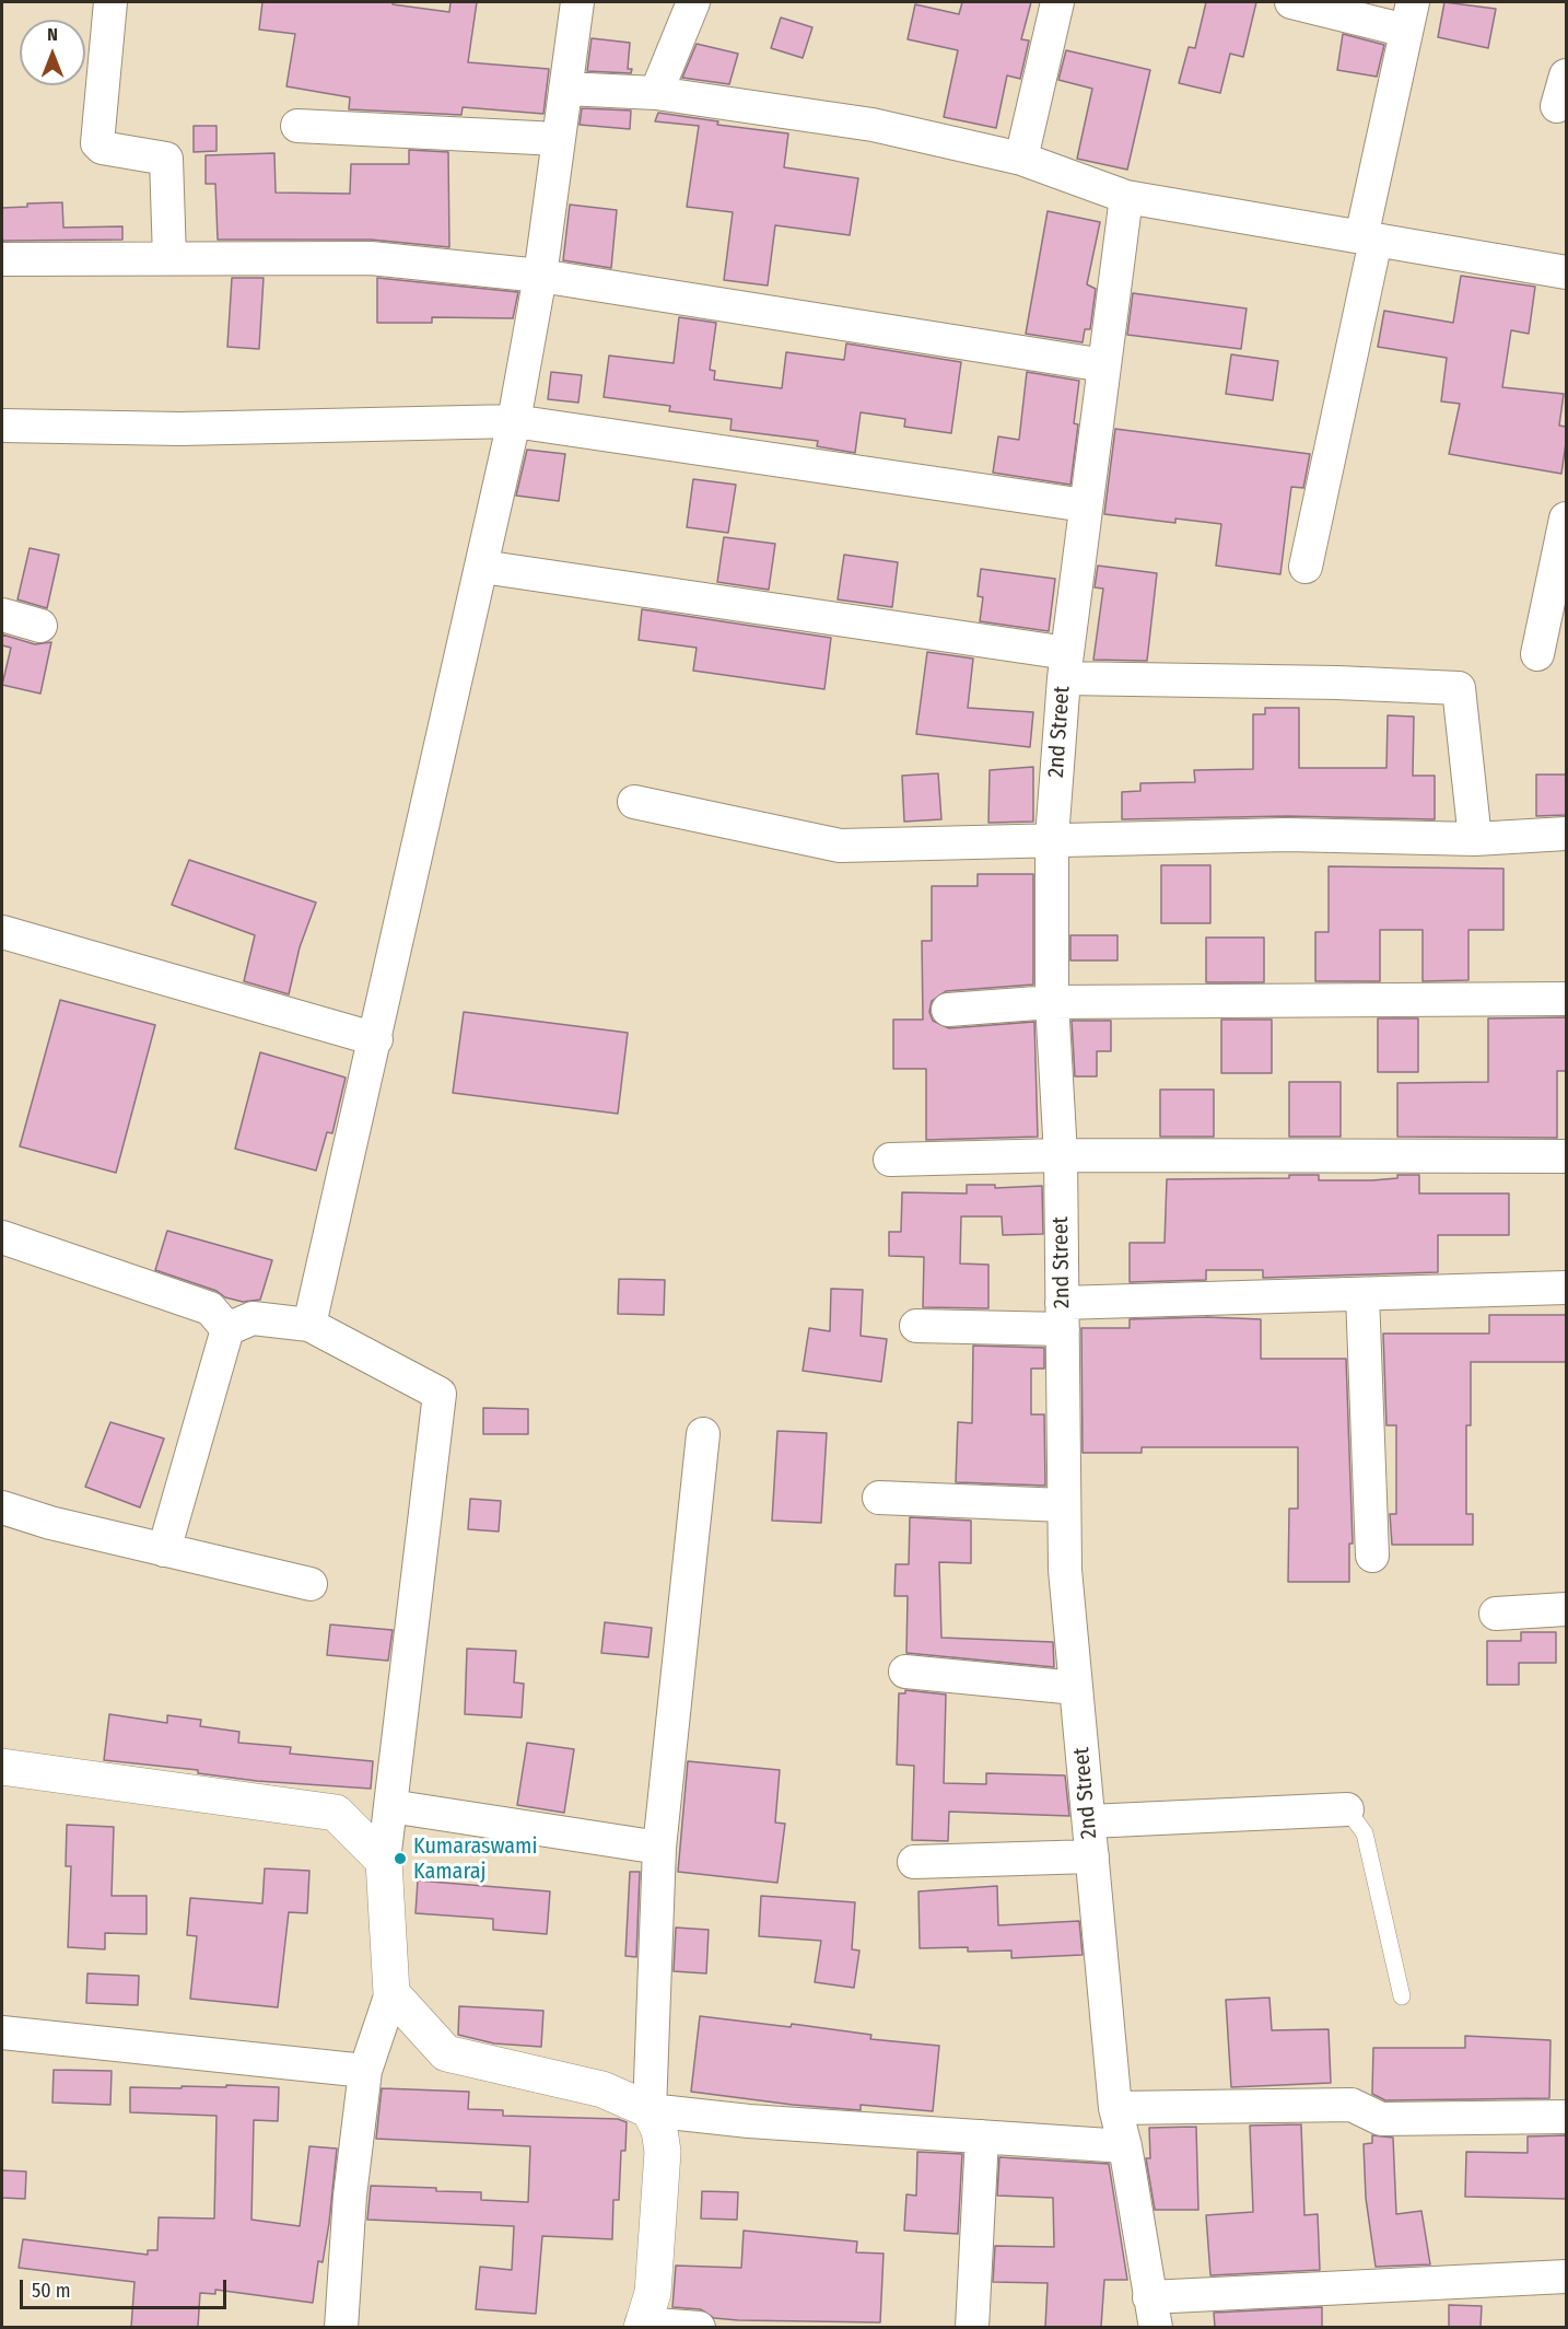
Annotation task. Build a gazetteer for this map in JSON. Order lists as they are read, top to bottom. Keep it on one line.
{"streets":{"street":["2nd Street"]},"places":["Kumaraswami Kamaraj"],"scale_bar":"50 m","north":"top"}
